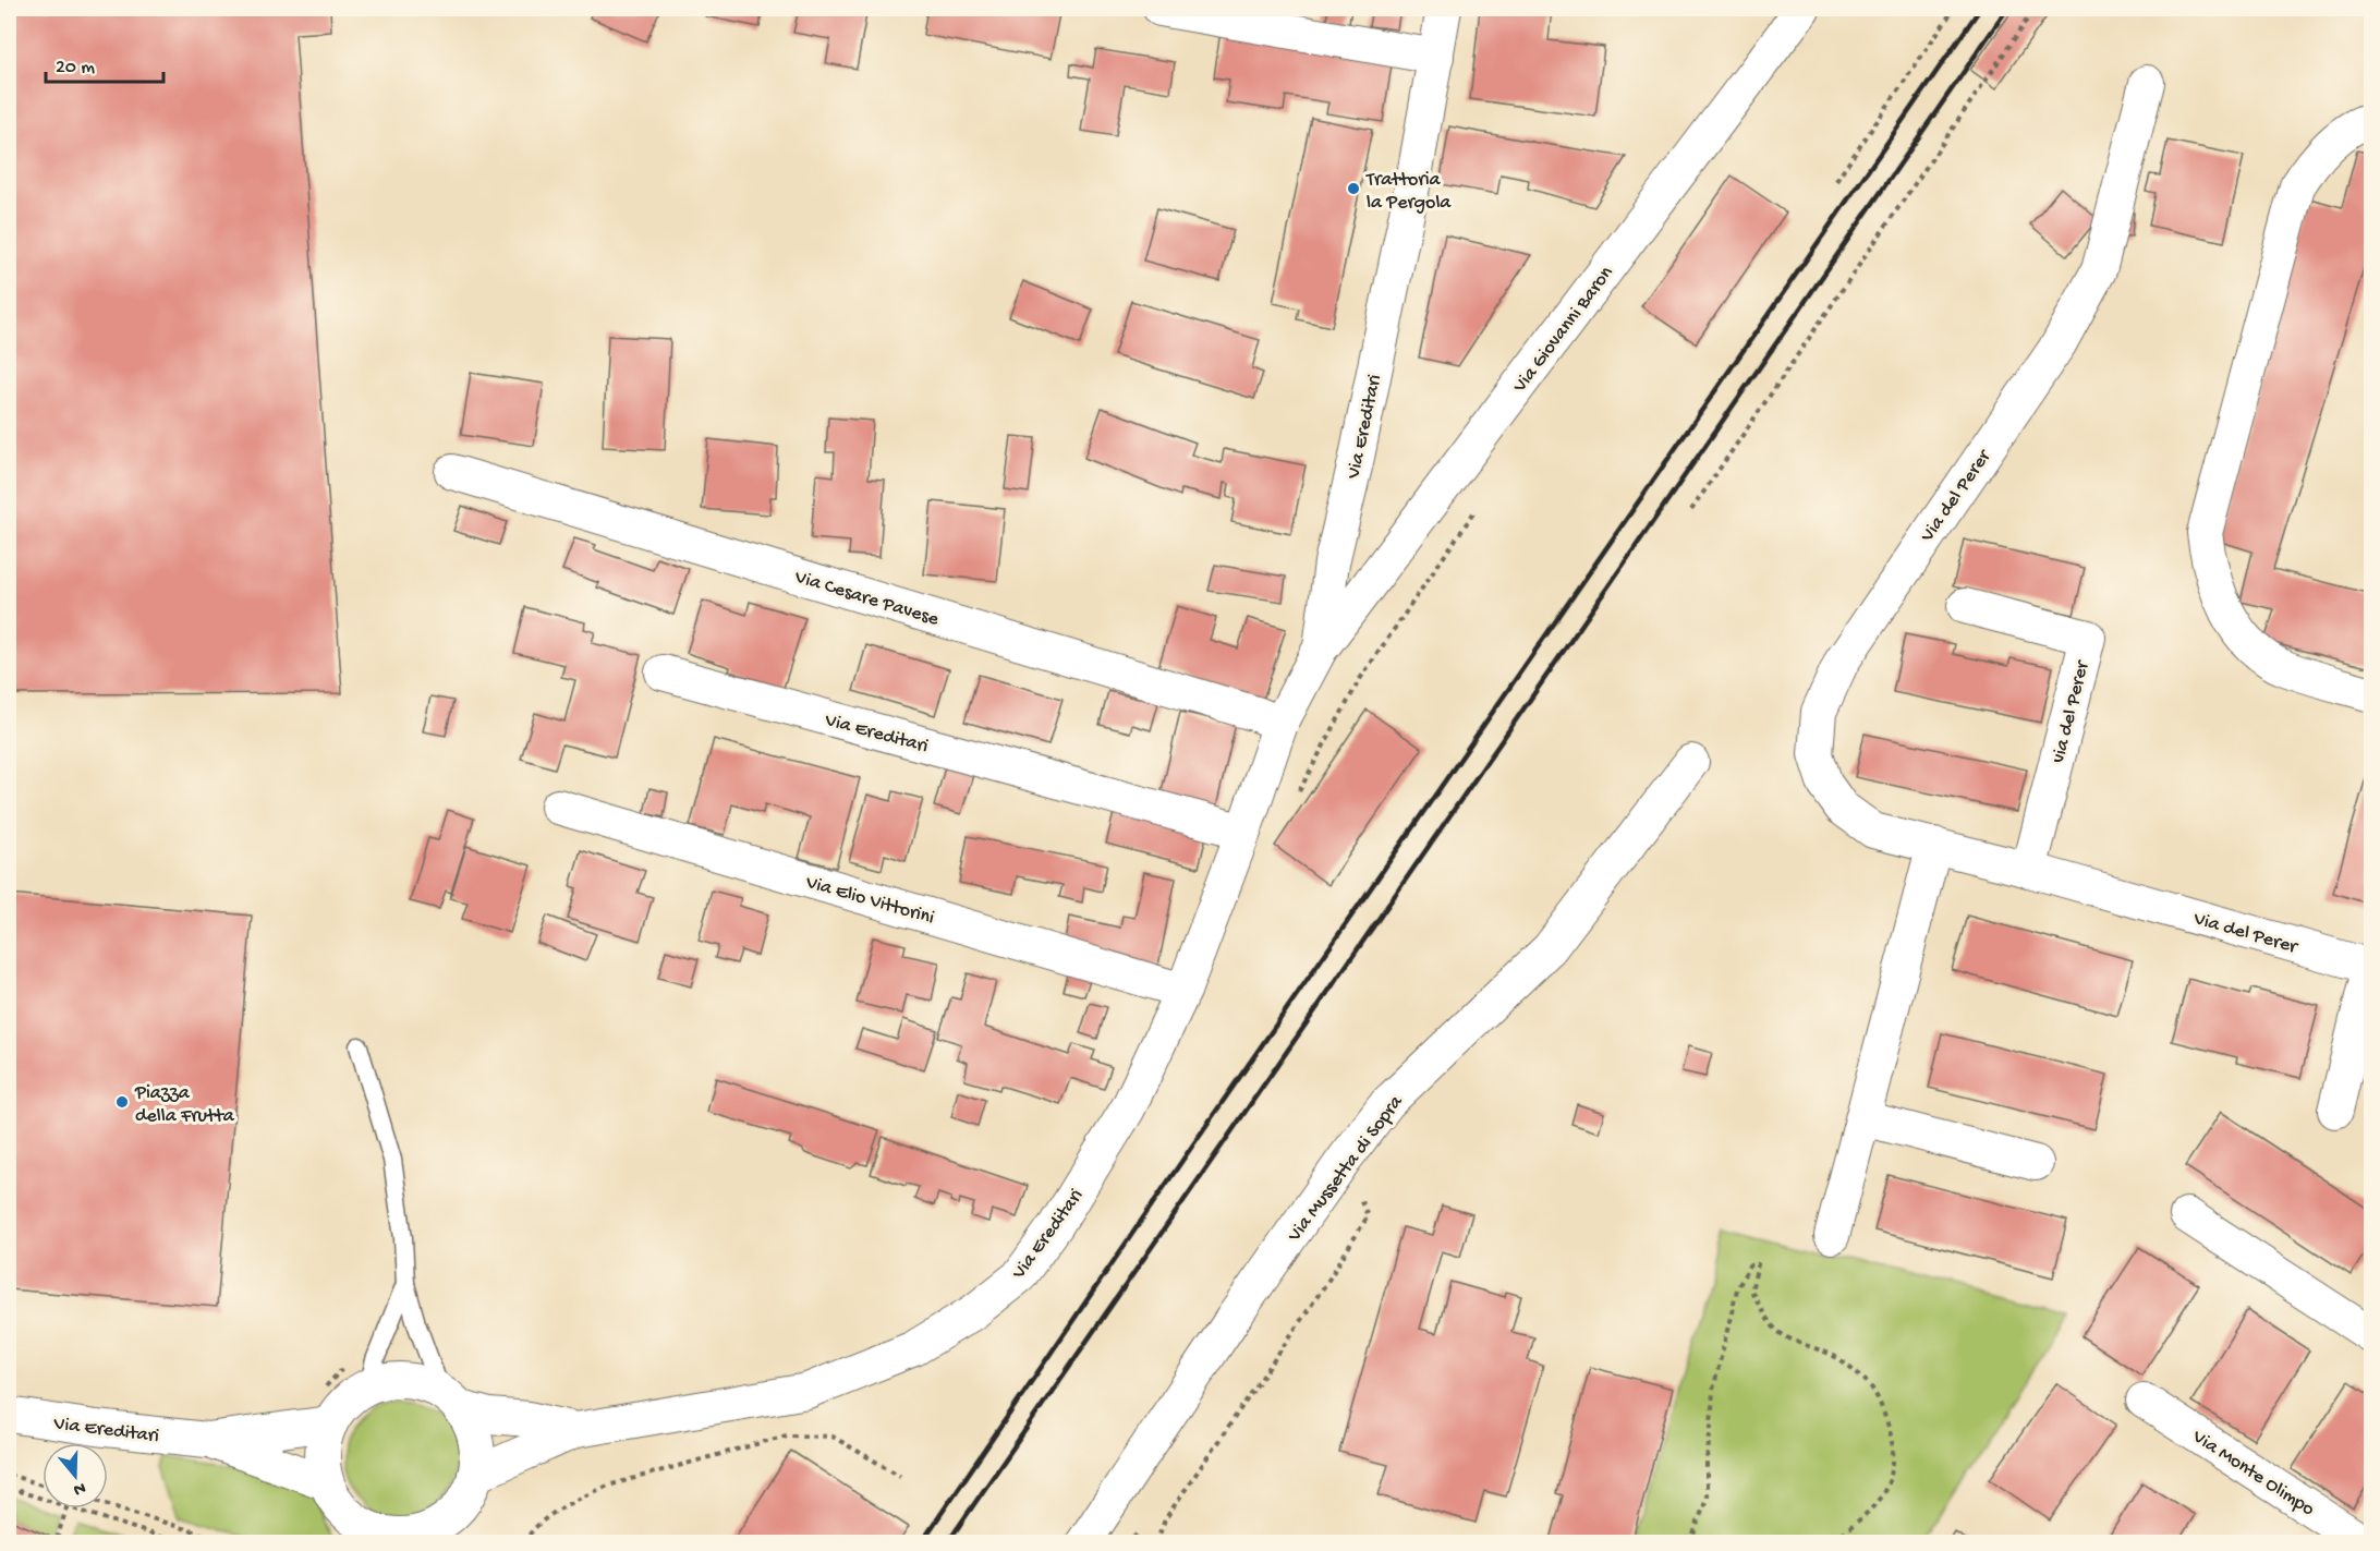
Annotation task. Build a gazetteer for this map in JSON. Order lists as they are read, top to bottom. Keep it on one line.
{"streets":{"street":["Via Giovanni Baron","Via Ereditari","Via del Perer","Via Cesare Pavese","via del Perer","Via Elio Vittorini","Via Mussetta di Sopra","Via Monte Olimpo"]},"crossings":[["Via Giovanni Baron","Via Ereditari"],["Via Ereditari","Via Cesare Pavese"],["Via Ereditari","Via Elio Vittorini"],["Via del Perer","via del Perer"]],"places":["Trattoria la Pergola","Piazza della Frutta"],"scale_bar":"20 m","north":"bottom"}
